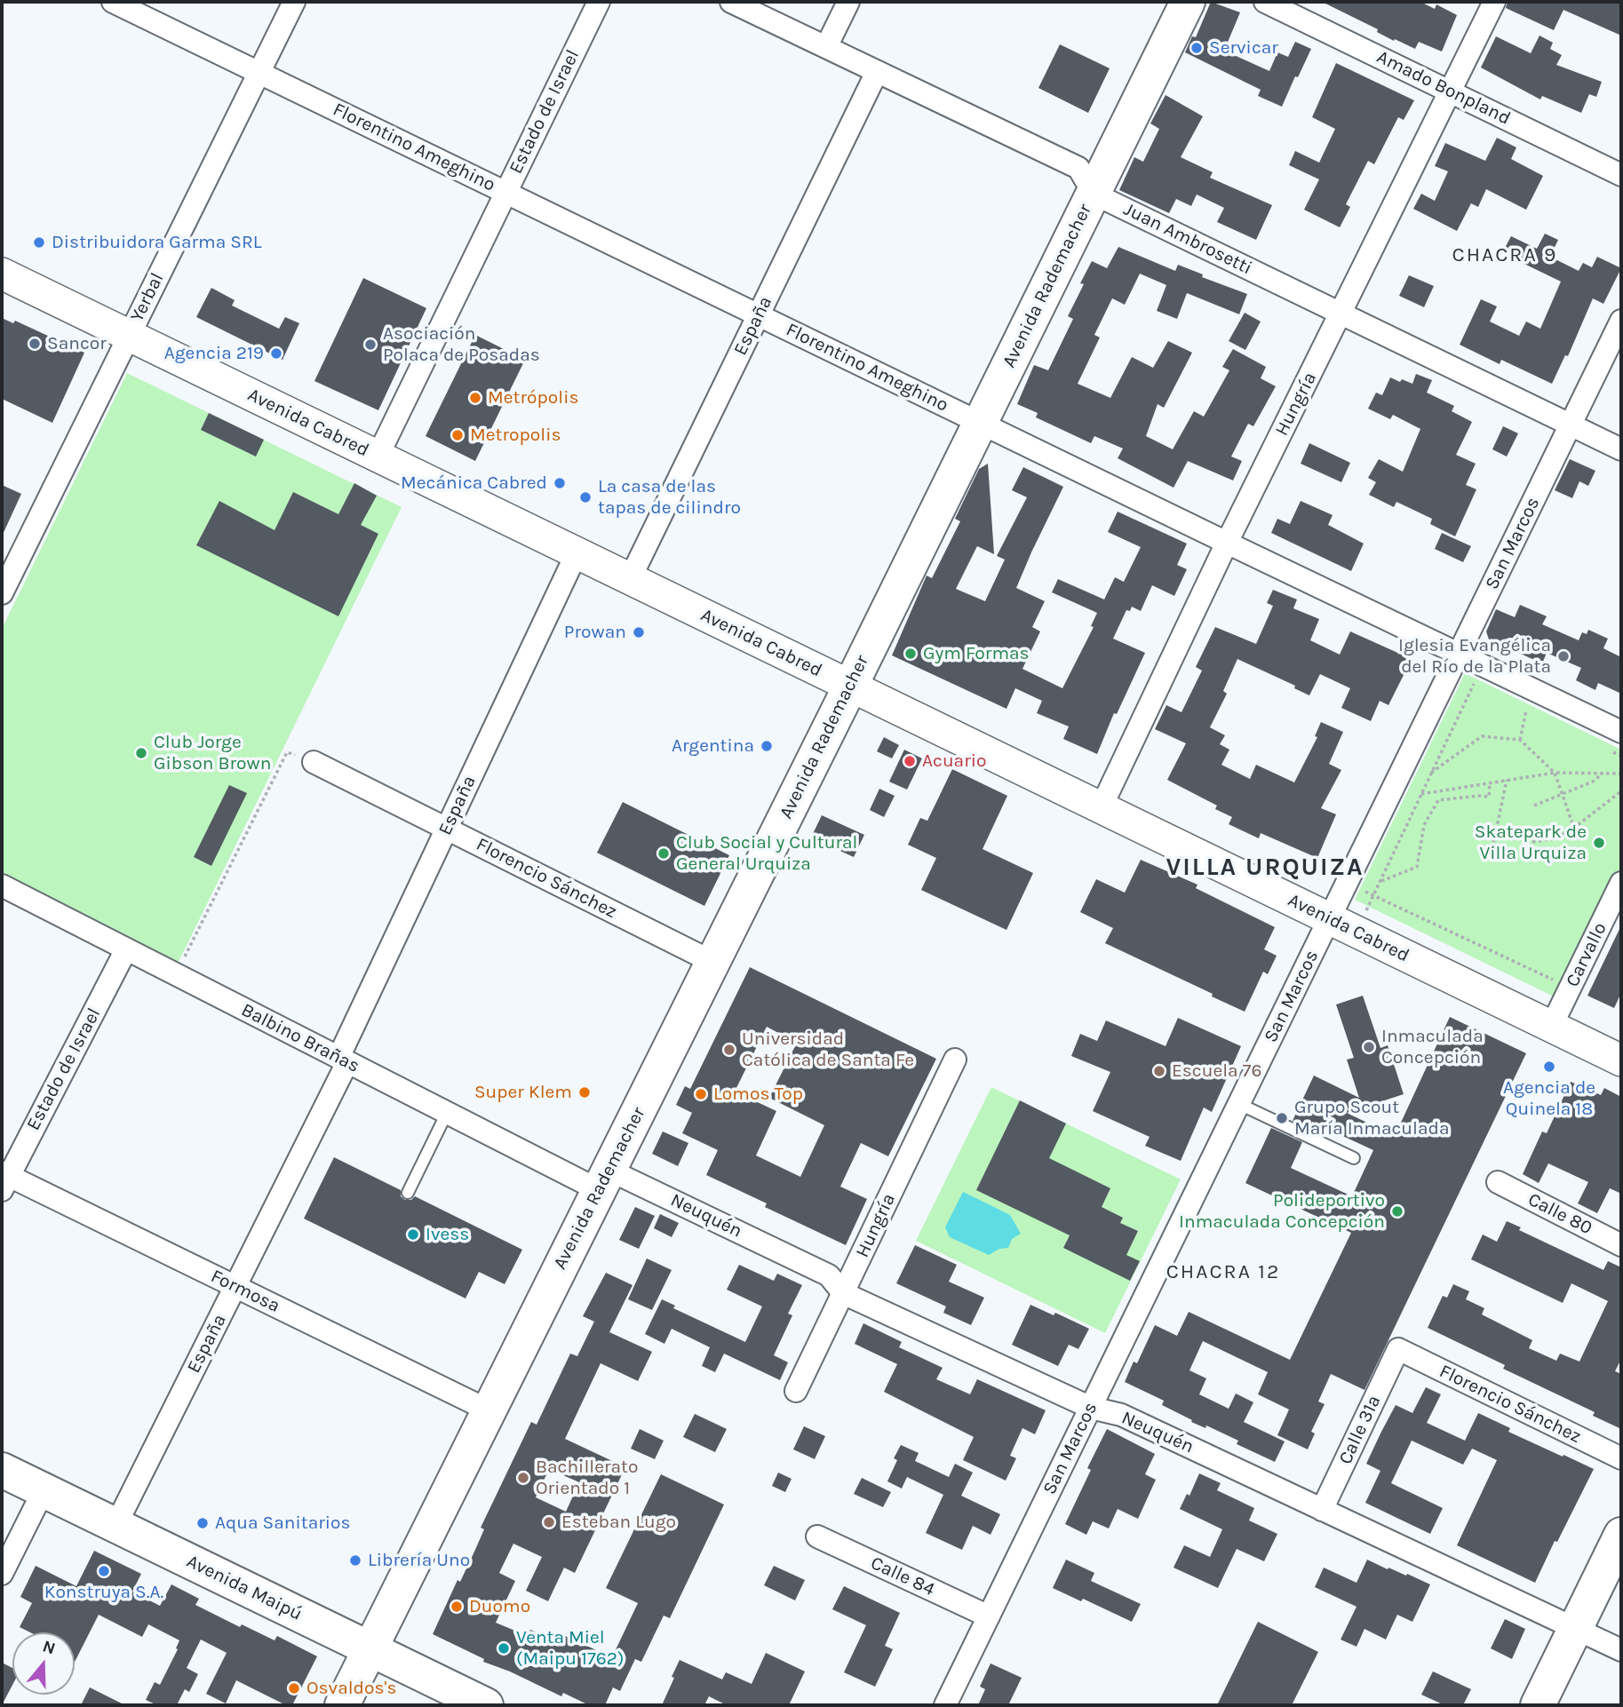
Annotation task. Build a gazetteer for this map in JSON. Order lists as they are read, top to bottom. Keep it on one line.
{"streets":{"main road":["Avenida Rademacher","Avenida Cabred","Avenida Maipú"],"street":["Amado Bonpland","Estado de Israel","Florentino Ameghino","Juan Ambrosetti","Yerbal","España","Hungría","San Marcos","Florencio Sánchez","Carvallo","Balbino Brañas","Calle 80","Neuquén","Formosa","Calle 31a","Calle 84"]},"crossings":[["Amado Bonpland","Hungría"],["Estado de Israel","Florentino Ameghino"],["Estado de Israel","Avenida Cabred"],["Estado de Israel","Balbino Brañas"],["Estado de Israel","Formosa"],["Florentino Ameghino","Avenida Rademacher"],["Florentino Ameghino","Yerbal"],["Florentino Ameghino","España"],["Florentino Ameghino","Hungría"],["Florentino Ameghino","San Marcos"],["Juan Ambrosetti","Avenida Rademacher"],["Juan Ambrosetti","Hungría"],["Juan Ambrosetti","San Marcos"],["Avenida Rademacher","Avenida Cabred"],["Avenida Rademacher","Florencio Sánchez"],["Avenida Rademacher","Balbino Brañas"],["Avenida Rademacher","Neuquén"],["Avenida Rademacher","Formosa"],["Avenida Rademacher","Avenida Maipú"],["Yerbal","Avenida Cabred"],["España","Avenida Cabred"],["España","Florencio Sánchez"],["España","Balbino Brañas"],["España","Formosa"],["España","Avenida Maipú"],["Hungría","Avenida Cabred"],["Hungría","Neuquén"],["Avenida Cabred","San Marcos"],["Avenida Cabred","Carvallo"],["San Marcos","Neuquén"],["San Marcos","Calle 84"],["Florencio Sánchez","Calle 31a"],["Balbino Brañas","Neuquén"],["Neuquén","Calle 31a"]],"districts":["CHACRA 9","VILLA URQUIZA","CHACRA 12"],"places":["Servicar","Distribuidora Garma SRL","Sancor","Asociación Polaca de Posadas","Agencia 219","Metrópolis","Metropolis","Mecánica Cabred","La casa de las tapas de cilindro","Prowan","Gym Formas","Iglesia Evangélica del Río de la Plata","Argentina","Club Jorge Gibson Brown","Acuario","Skatepark de Villa Urquiza","Club Social y Cultural General Urquiza","Inmaculada Concepción","Universidad Católica de Santa Fe","Agencia de Quinela 18","Escuela 76","Super Klem","Lomos Top","Grupo Scout María Inmaculada","Polideportivo Inmaculada Concepción","Ivess","Bachillerato Orientado 1","Esteban Lugo","Aqua Sanitarios","Librería Uno","Konstruya S.A.","Duomo","Venta Miel (Maipu 1762)","Osvaldos's"],"north":"top"}
